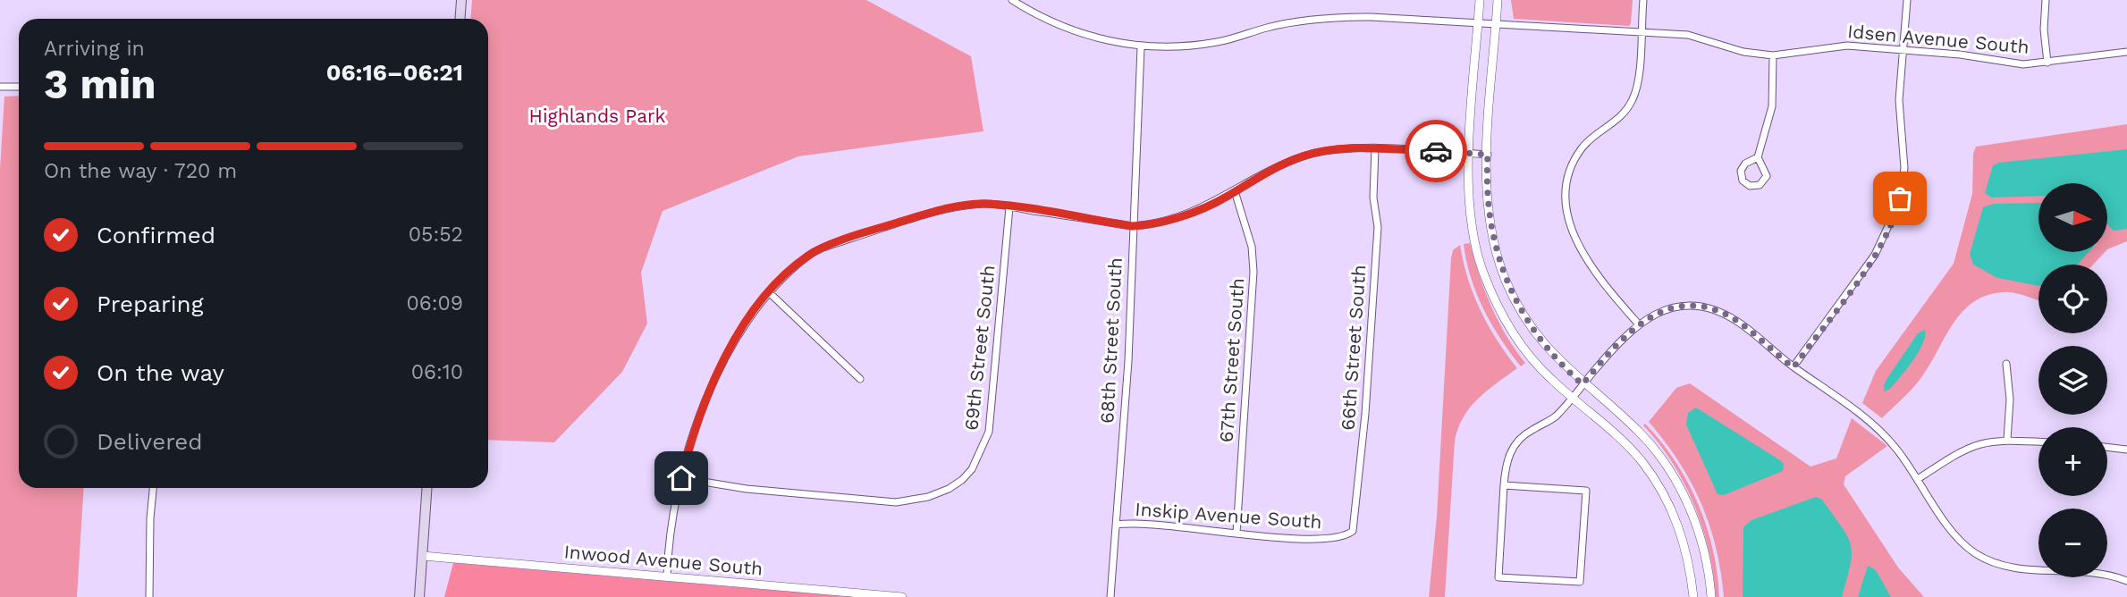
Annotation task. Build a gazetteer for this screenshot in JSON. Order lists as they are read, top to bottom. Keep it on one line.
{"streets":{"street":["Idsen Avenue South","68th Street South","69th Street South","66th Street South","67th Street South","Inskip Avenue South","Inwood Avenue South"]},"crossings":[["Idsen Avenue South","68th Street South"],["68th Street South","Inskip Avenue South"],["66th Street South","Inskip Avenue South"],["67th Street South","Inskip Avenue South"]],"parks":["Highlands Park"],"north":"right","page":{"heading":["3 min","Arriving in","06:16–06:21"],"bar":"On the way · 720 m","map_buttons":["+","−"],"list":[["Confirmed","05:52"],["Preparing","06:09"],["On the way","06:10"],"Delivered"]}}
